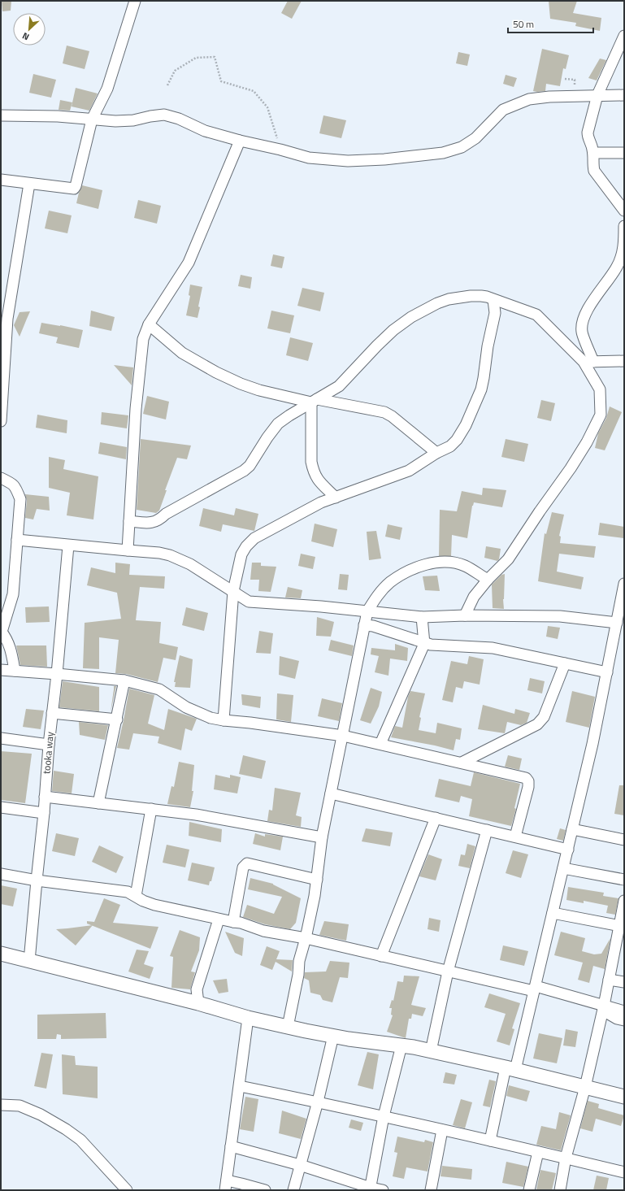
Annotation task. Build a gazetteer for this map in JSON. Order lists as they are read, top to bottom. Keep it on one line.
{"streets":{"street":["tooka way"]},"scale_bar":"50 m","north":"bottom left"}
